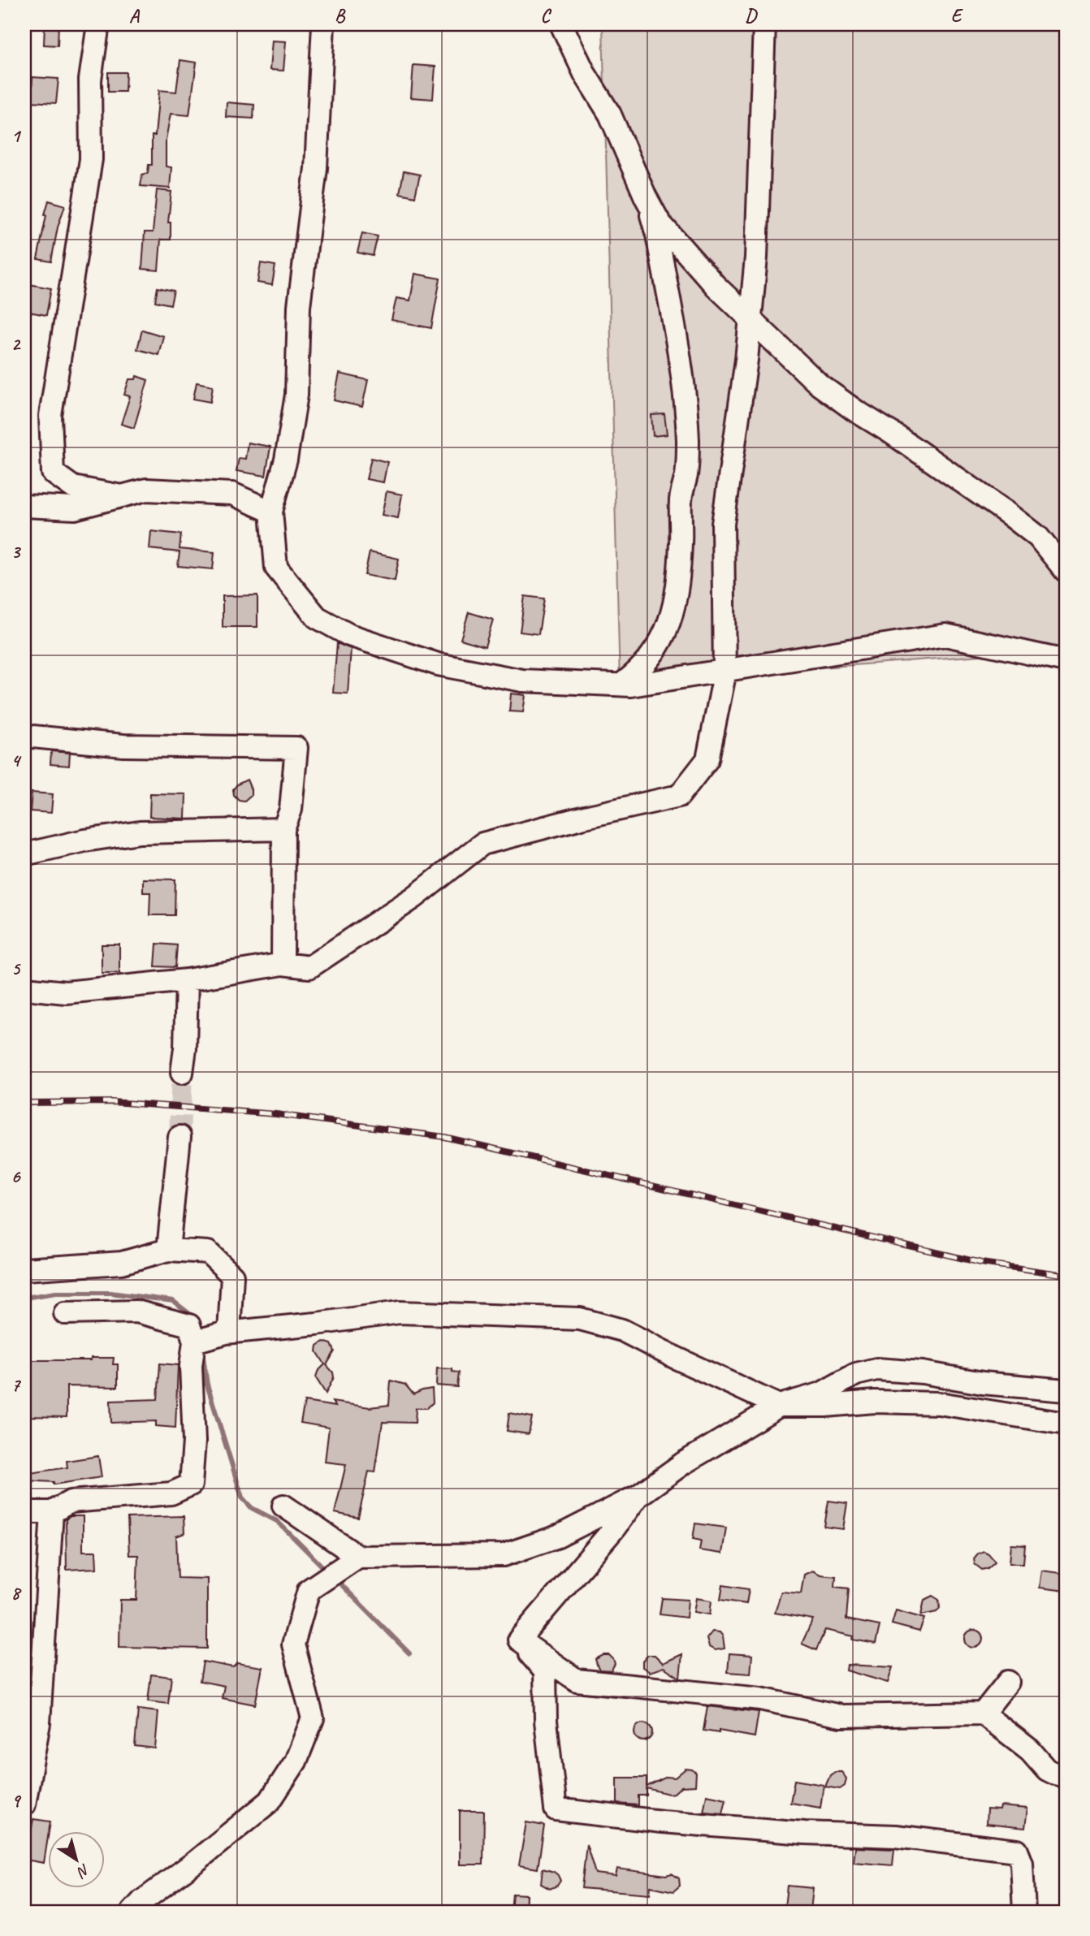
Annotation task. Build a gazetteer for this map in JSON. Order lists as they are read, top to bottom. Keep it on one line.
{"north":"bottom right","grid":{"columns":["A","B","C","D","E"],"rows":["1","2","3","4","5","6","7","8","9"]}}
